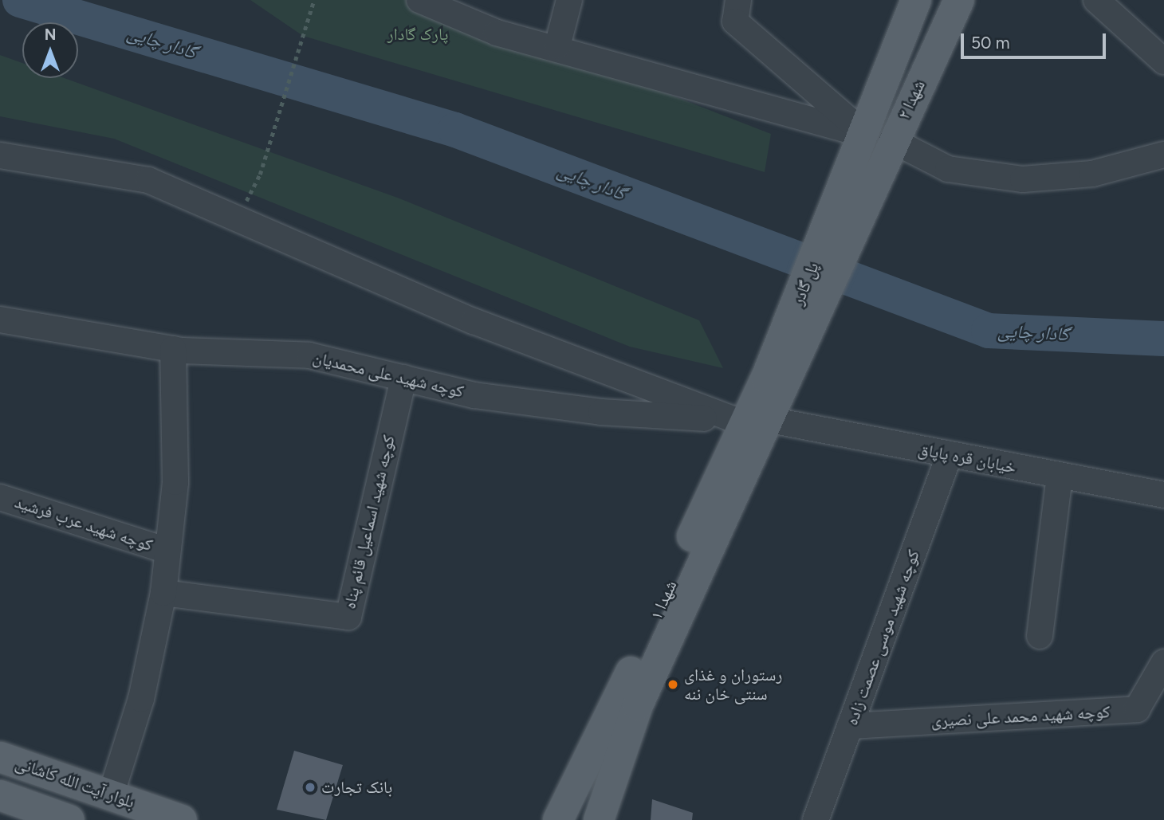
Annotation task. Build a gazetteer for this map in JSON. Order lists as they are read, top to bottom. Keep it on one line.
{"streets":{"main road":["شهدا ۲","پل گادر","شهدا ۱","بلوار آیت الله کاشانی"],"street":["کوچه شهید علی محمدیان","خیابان قره پاپاق","کوچه شهید اسماعیل قائم پناه","کوچه شهید عرب فرشید","کوچه شهید موسی عصمت زاده","کوچه شهید محمد علی نصیری"]},"crossings":[["شهدا ۲","پل گادر"],["پل گادر","شهدا ۱"],["کوچه شهید علی محمدیان","خیابان قره پاپاق"],["کوچه شهید علی محمدیان","کوچه شهید اسماعیل قائم پناه"],["کوچه شهید علی محمدیان","شهدا ۱"],["خیابان قره پاپاق","شهدا ۱"],["خیابان قره پاپاق","کوچه شهید موسی عصمت زاده"],["کوچه شهید موسی عصمت زاده","کوچه شهید محمد علی نصیری"]],"water":["گادار چایی"],"parks":["پارک گادار"],"places":["رستوران و غذای سنتی خان ننه","بانک تجارت"],"scale_bar":"50 m","north":"top"}
